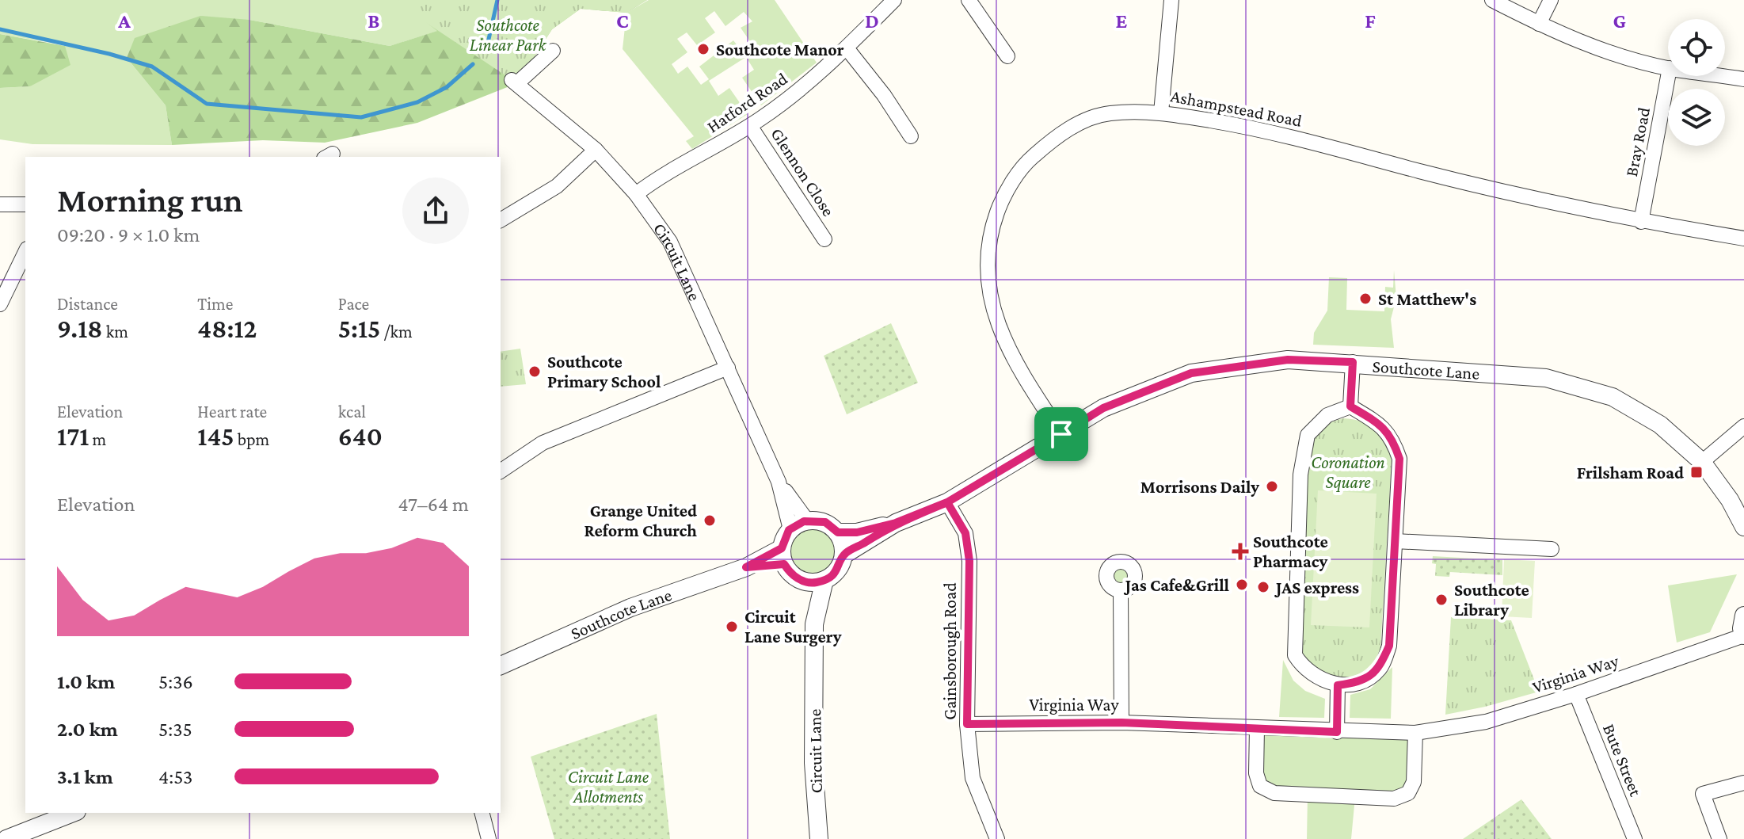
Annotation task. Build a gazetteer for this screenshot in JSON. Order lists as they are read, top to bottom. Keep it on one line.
{"streets":{"street":["Hatford Road","Ashampstead Road","Bray Road","Glennon Close","Circuit Lane","Southcote Lane","Gainsborough Road","Virginia Way","Bute Street"]},"crossings":[["Hatford Road","Glennon Close"],["Hatford Road","Circuit Lane"],["Ashampstead Road","Bray Road"],["Ashampstead Road","Southcote Lane"],["Circuit Lane","Southcote Lane"],["Southcote Lane","Gainsborough Road"],["Gainsborough Road","Virginia Way"],["Virginia Way","Bute Street"]],"parks":["Southcote Linear Park","Coronation Square","Circuit Lane Allotments"],"places":{"other":["Southcote Manor","St Matthew's","Southcote Primary School","Morrisons Daily","Grange United Reform Church","Jas Cafe&Grill","JAS express","Southcote Library","Circuit Lane Surgery"],"transit":["Frilsham Road"],"health":["Southcote Pharmacy"]},"page":{"heading":["Morning run","09:20 · 9 × 1.0 km"],"stats":[["Distance","9.18 km"],["Time","48:12"],["Pace","5:15 /km"],["Elevation","171 m"],["Heart rate","145 bpm"],["kcal","640"]],"chart":["Elevation","47–64 m"],"list":[{"name":"1.0 km","note":"5:36"},{"name":"2.0 km","note":"5:35"},{"name":"3.1 km","note":"4:53"}]},"grid":{"columns":["A","B","C","D","E","F","G"]}}
